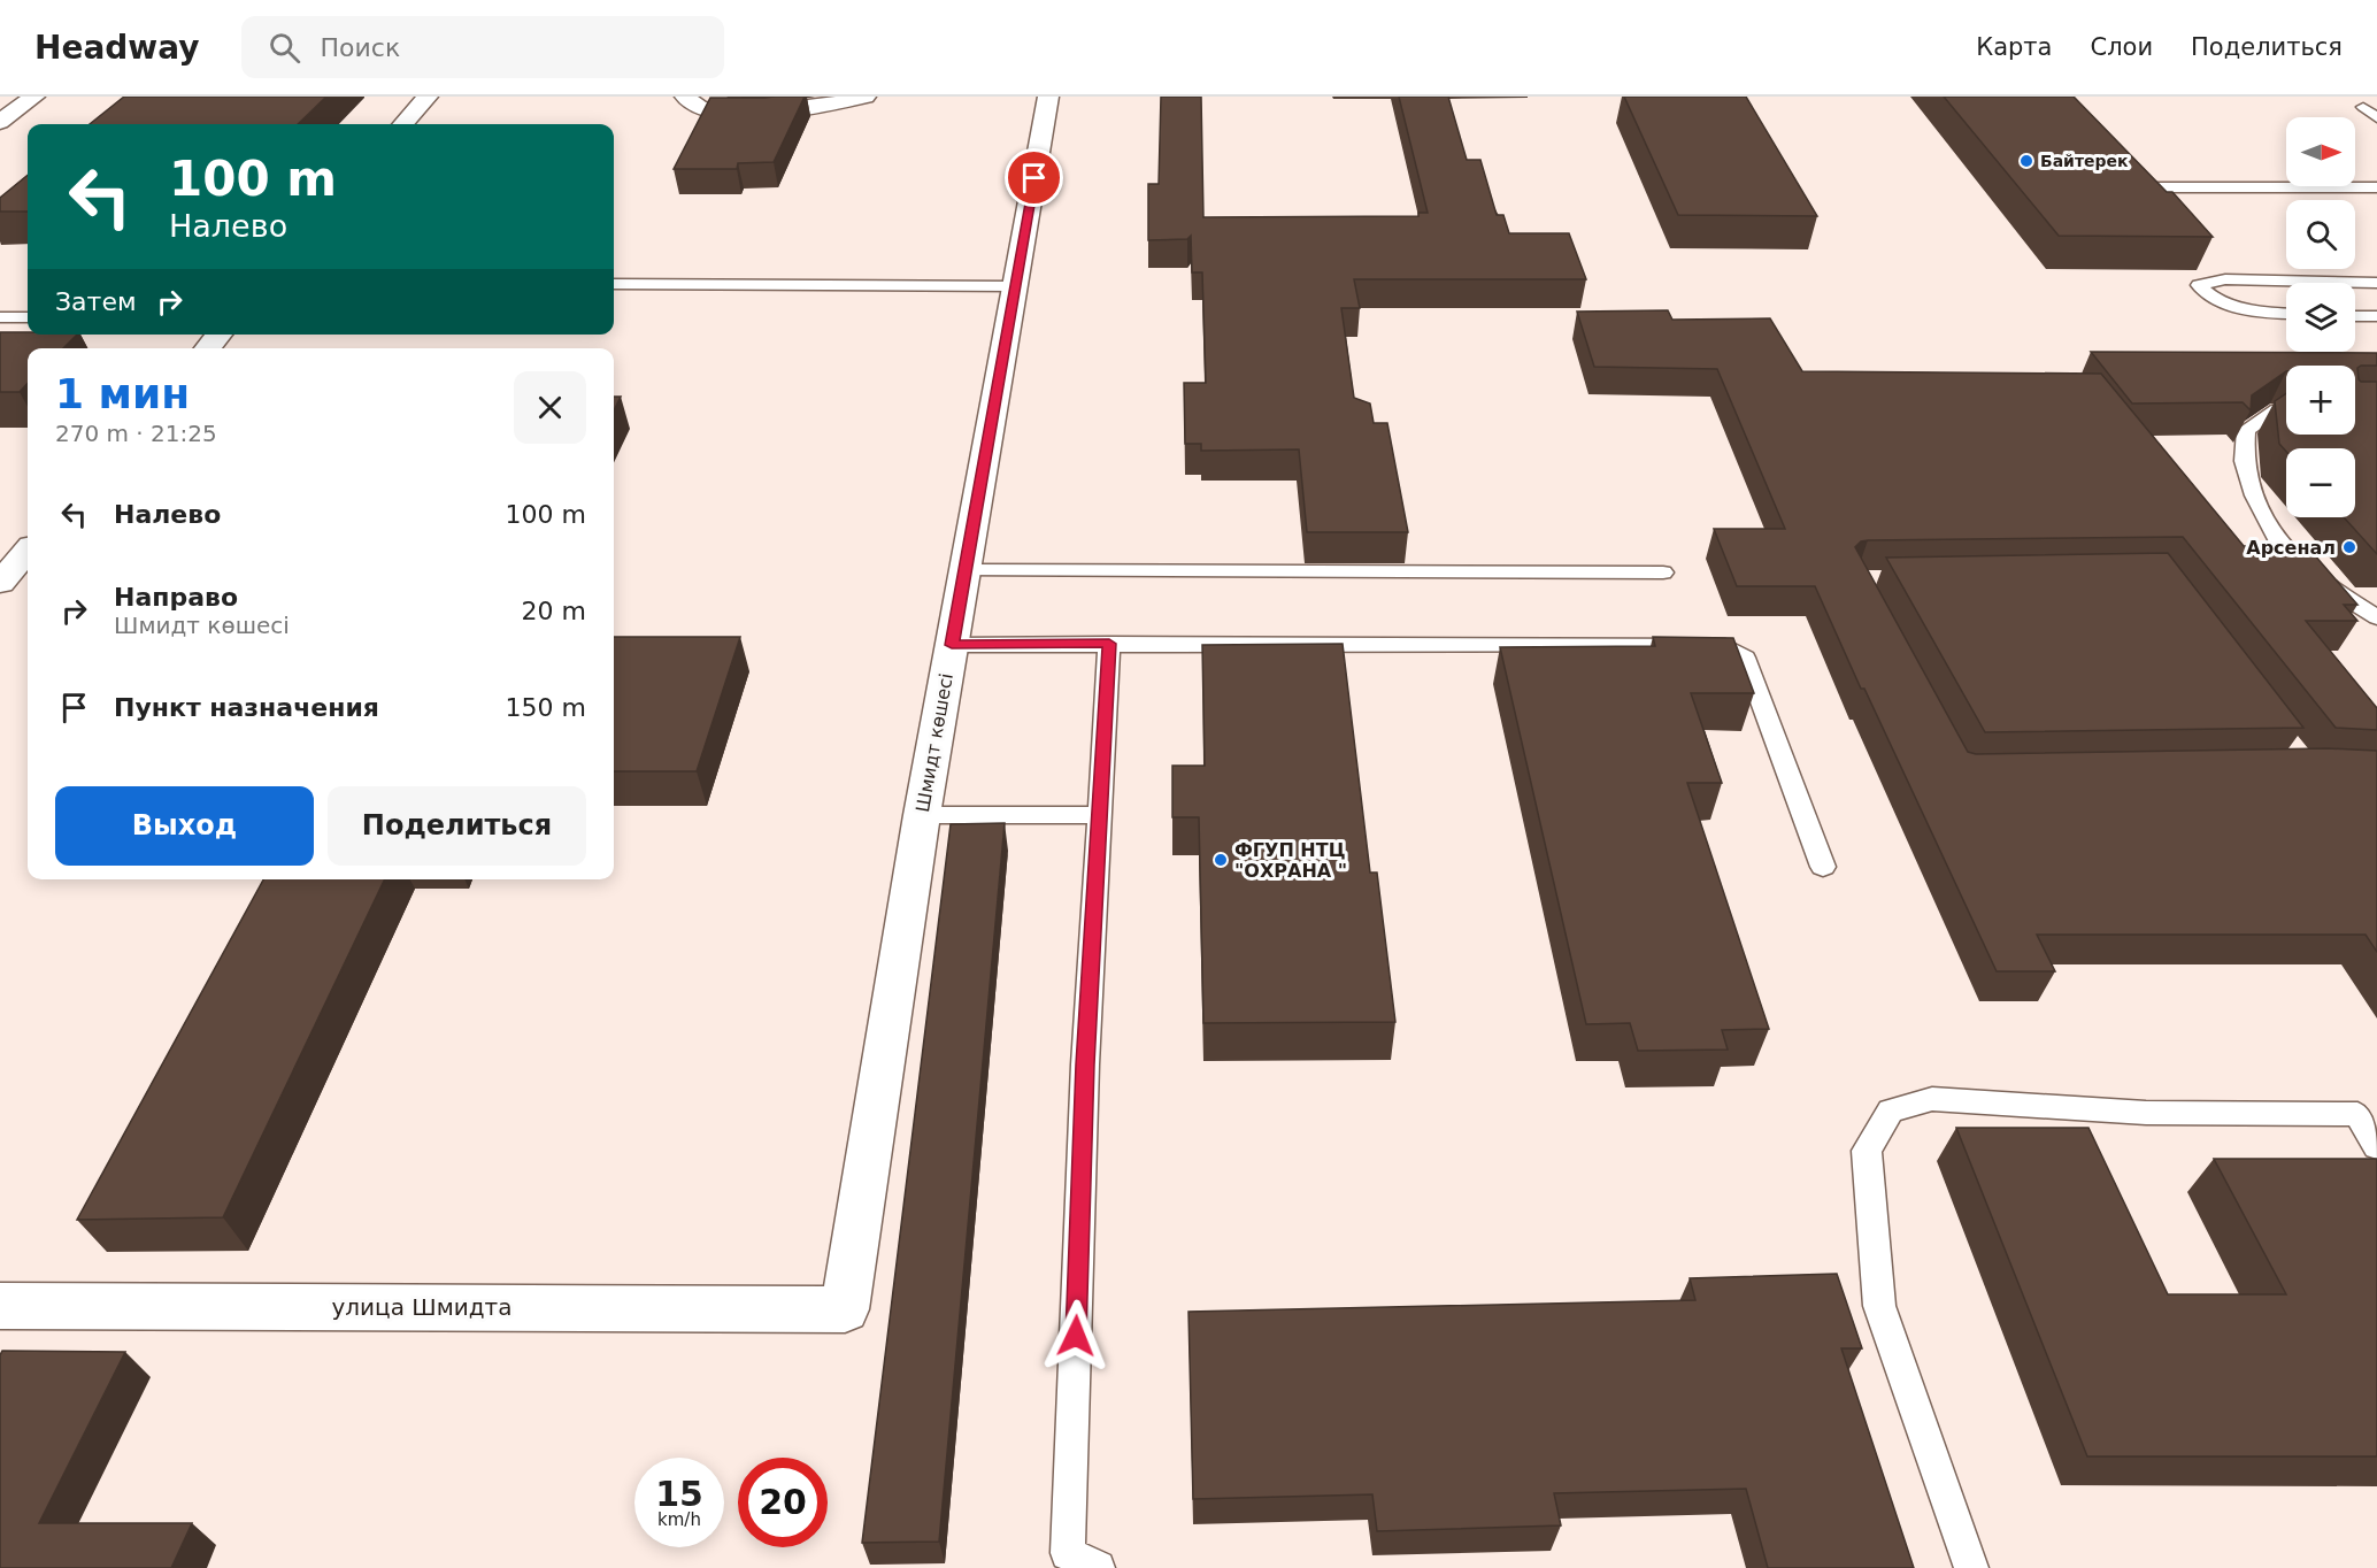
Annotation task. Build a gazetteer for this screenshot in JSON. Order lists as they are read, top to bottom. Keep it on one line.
{"streets":{"street":["Шмидт көшесі","улица Шмидта"]},"crossings":[["Шмидт көшесі","улица Шмидта"]],"places":["Байтерек","Арсенал","ФГУП НТЦ \"ОХРАНА \""],"north":"right","page":{"header":"Headway","search":"Поиск","nav":["Карта","Слои","Поделиться"],"map_buttons":["+","−"],"turn":["100 m","Налево"],"then":"Затем","heading":["1 мин","270 m · 21:25"],"list":[{"name":"Налево","value":"100 m"},{"name":"Направо","note":"Шмидт көшесі","value":"20 m"},{"name":"Пункт назначения","value":"150 m"}],"buttons":["Выход","Поделиться"],"speed":"15 km/h","limit":"20"}}
